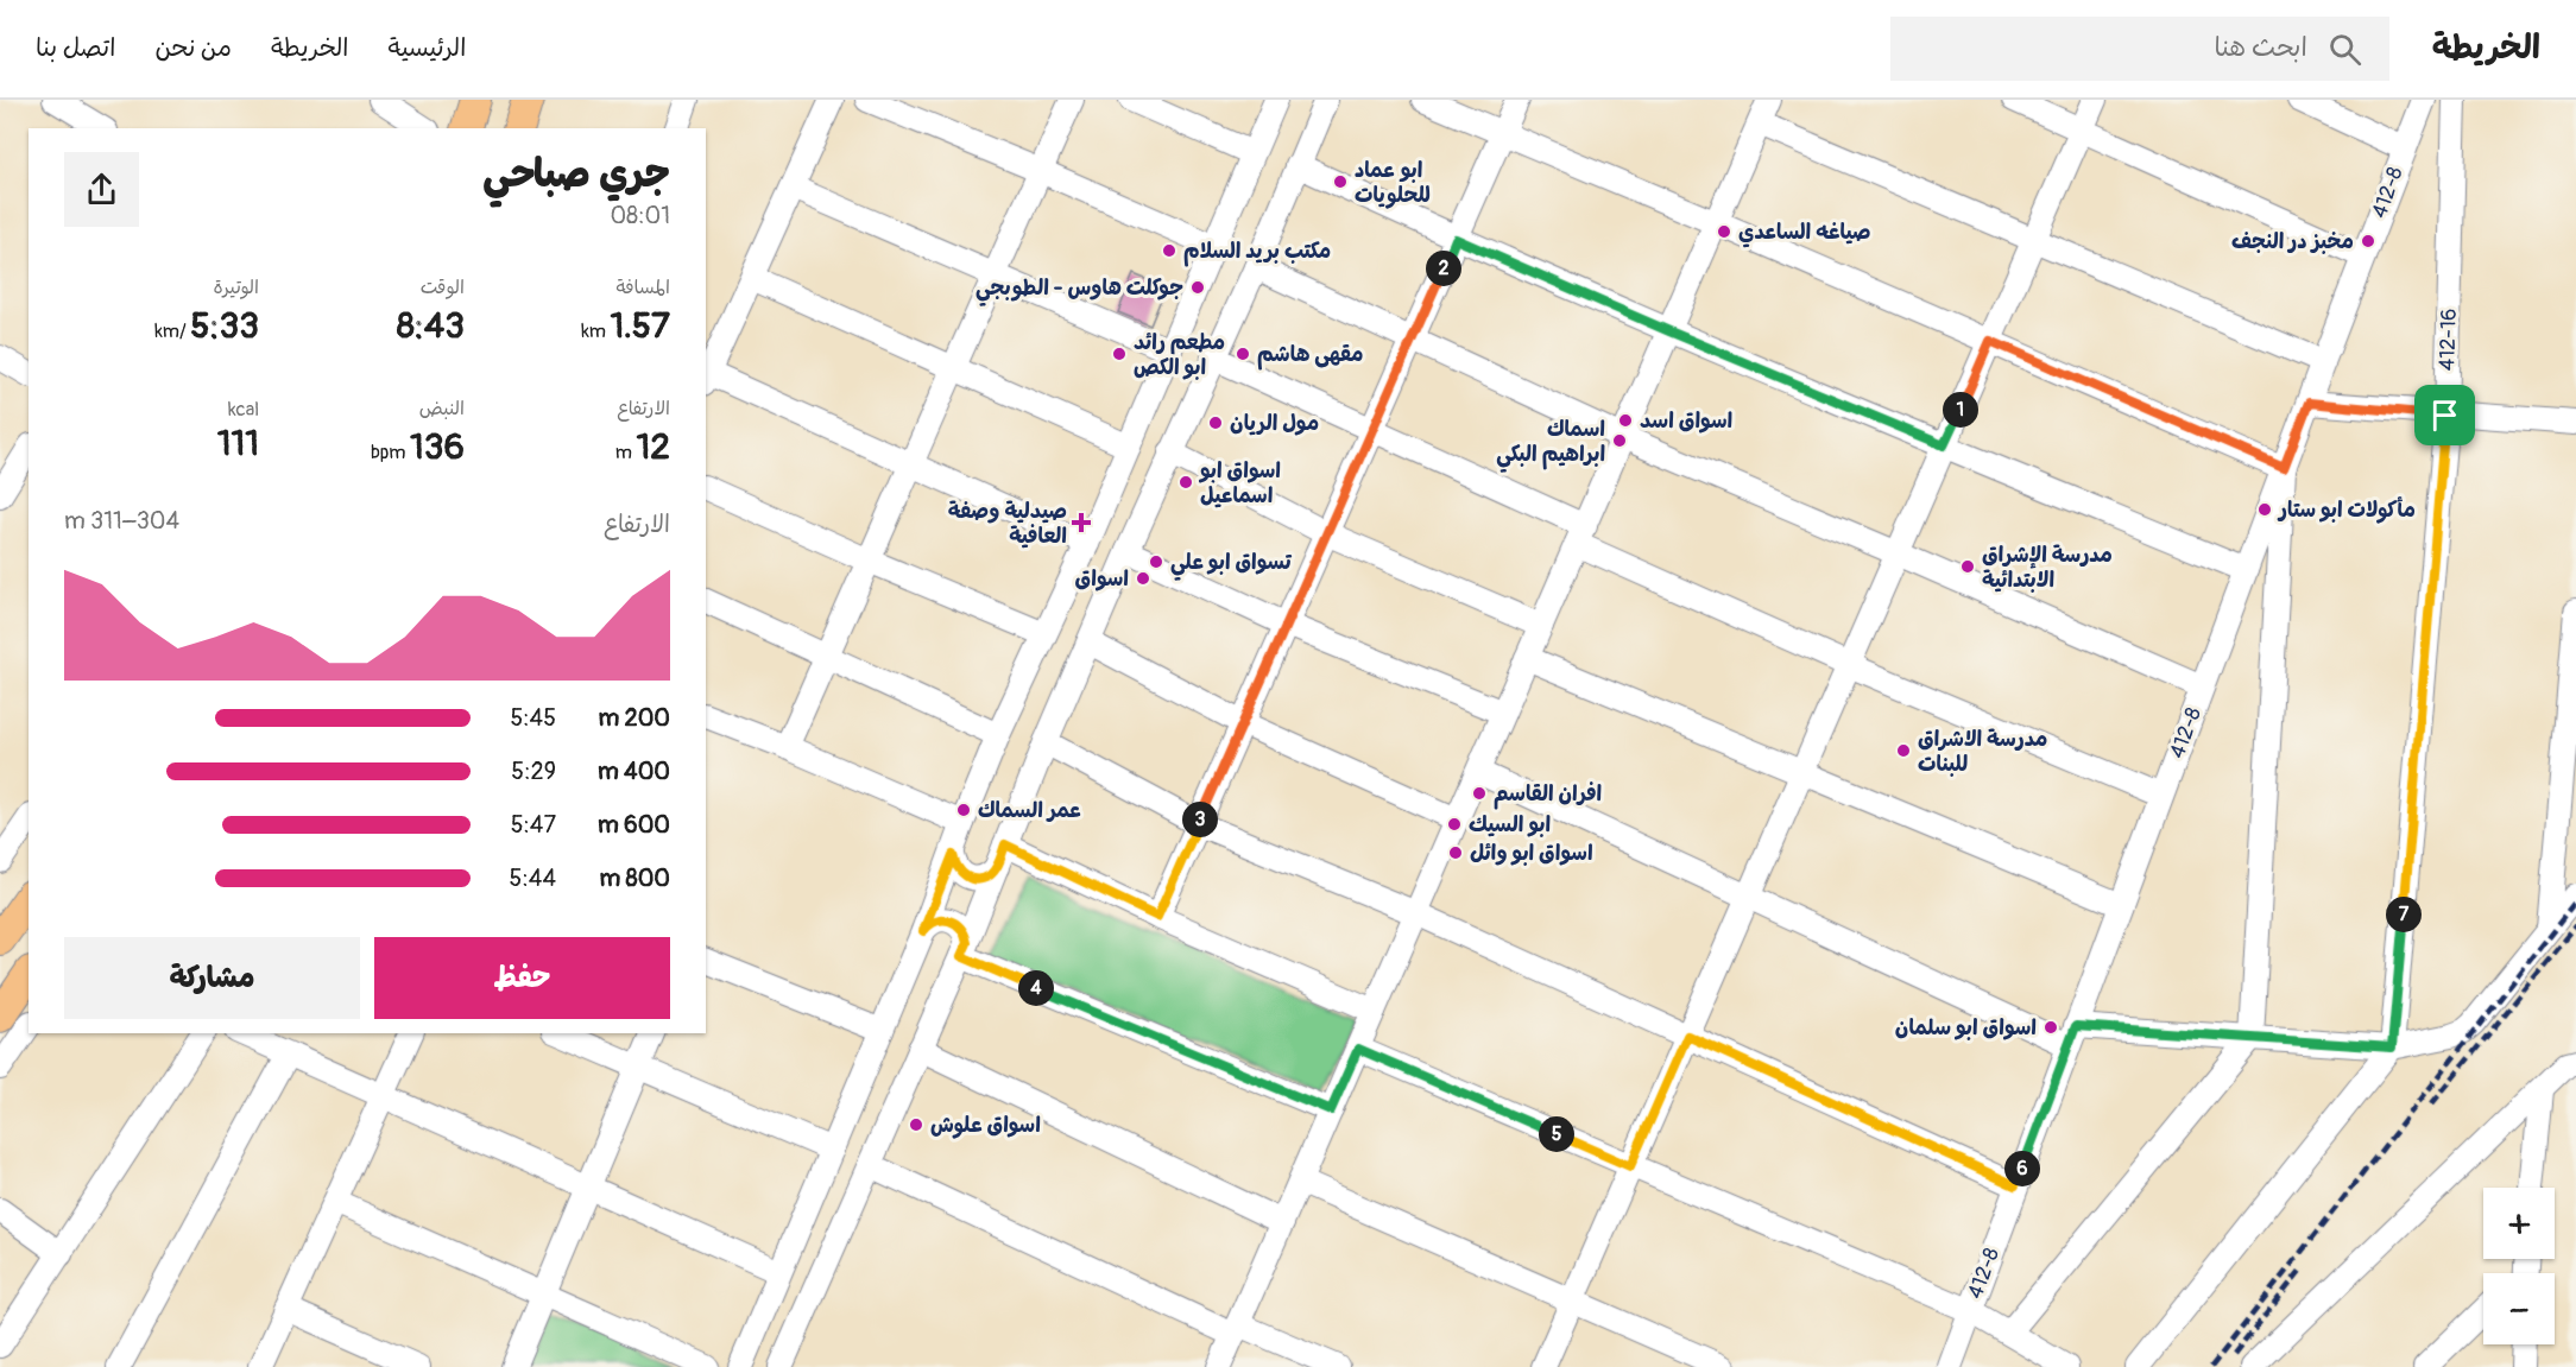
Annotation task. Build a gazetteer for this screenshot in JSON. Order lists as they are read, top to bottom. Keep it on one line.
{"streets":{"street":["412-8","412-16"]},"places":{"other":["ابو عماد للحلويات","صياغه الساعدي","مخبز در النجف","مكتب بريد السلام","جوكلت هاوس - الطوبجي","مطعم رائد ابو الكص","مقهى هاشم","اسواق اسد","مول الريان","اسماك ابراهيم البكي","اسواق ابو اسماعيل","مأكولات ابو ستار","تسواق ابو علي","مدرسة الإشراق الابتدائية","اسواق","مدرسة الاشراق للبنات","افران القاسم","عمر السماك","ابو السيك","اسواق ابو وائل","اسواق ابو سلمان","اسواق علوش"],"health":["صيدلية وصفة العافية"]},"page":{"header":"الخريطة","search":"ابحث هنا","nav":["الرئيسية","الخريطة","من نحن","اتصل بنا"],"heading":["جري صباحي","08:01"],"stats":[["المسافة","1.57 km"],["الوقت","8:43"],["الوتيرة","5:33 /km"],["الارتفاع","12 m"],["النبض","136 bpm"],["kcal","111"]],"pins":["2","1","3","7","4","5","6"],"chart":["الارتفاع","304–311 m"],"list":[{"name":"200 m","note":"5:45"},{"name":"400 m","note":"5:29"},{"name":"600 m","note":"5:47"},{"name":"800 m","note":"5:44"}],"buttons":["حفظ","مشاركة"],"map_buttons":["+","−"]}}
